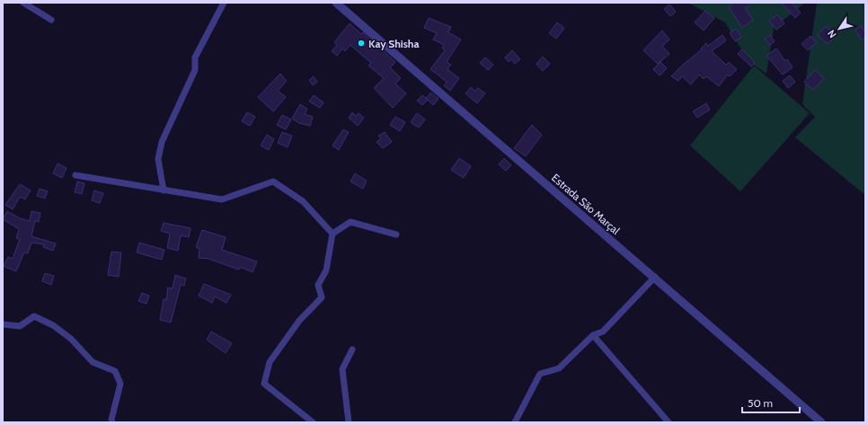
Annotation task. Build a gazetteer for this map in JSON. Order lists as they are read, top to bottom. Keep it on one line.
{"streets":{"street":["Estrada São Marçal"]},"places":["Kay Shisha"],"scale_bar":"50 m","north":"bottom left"}
